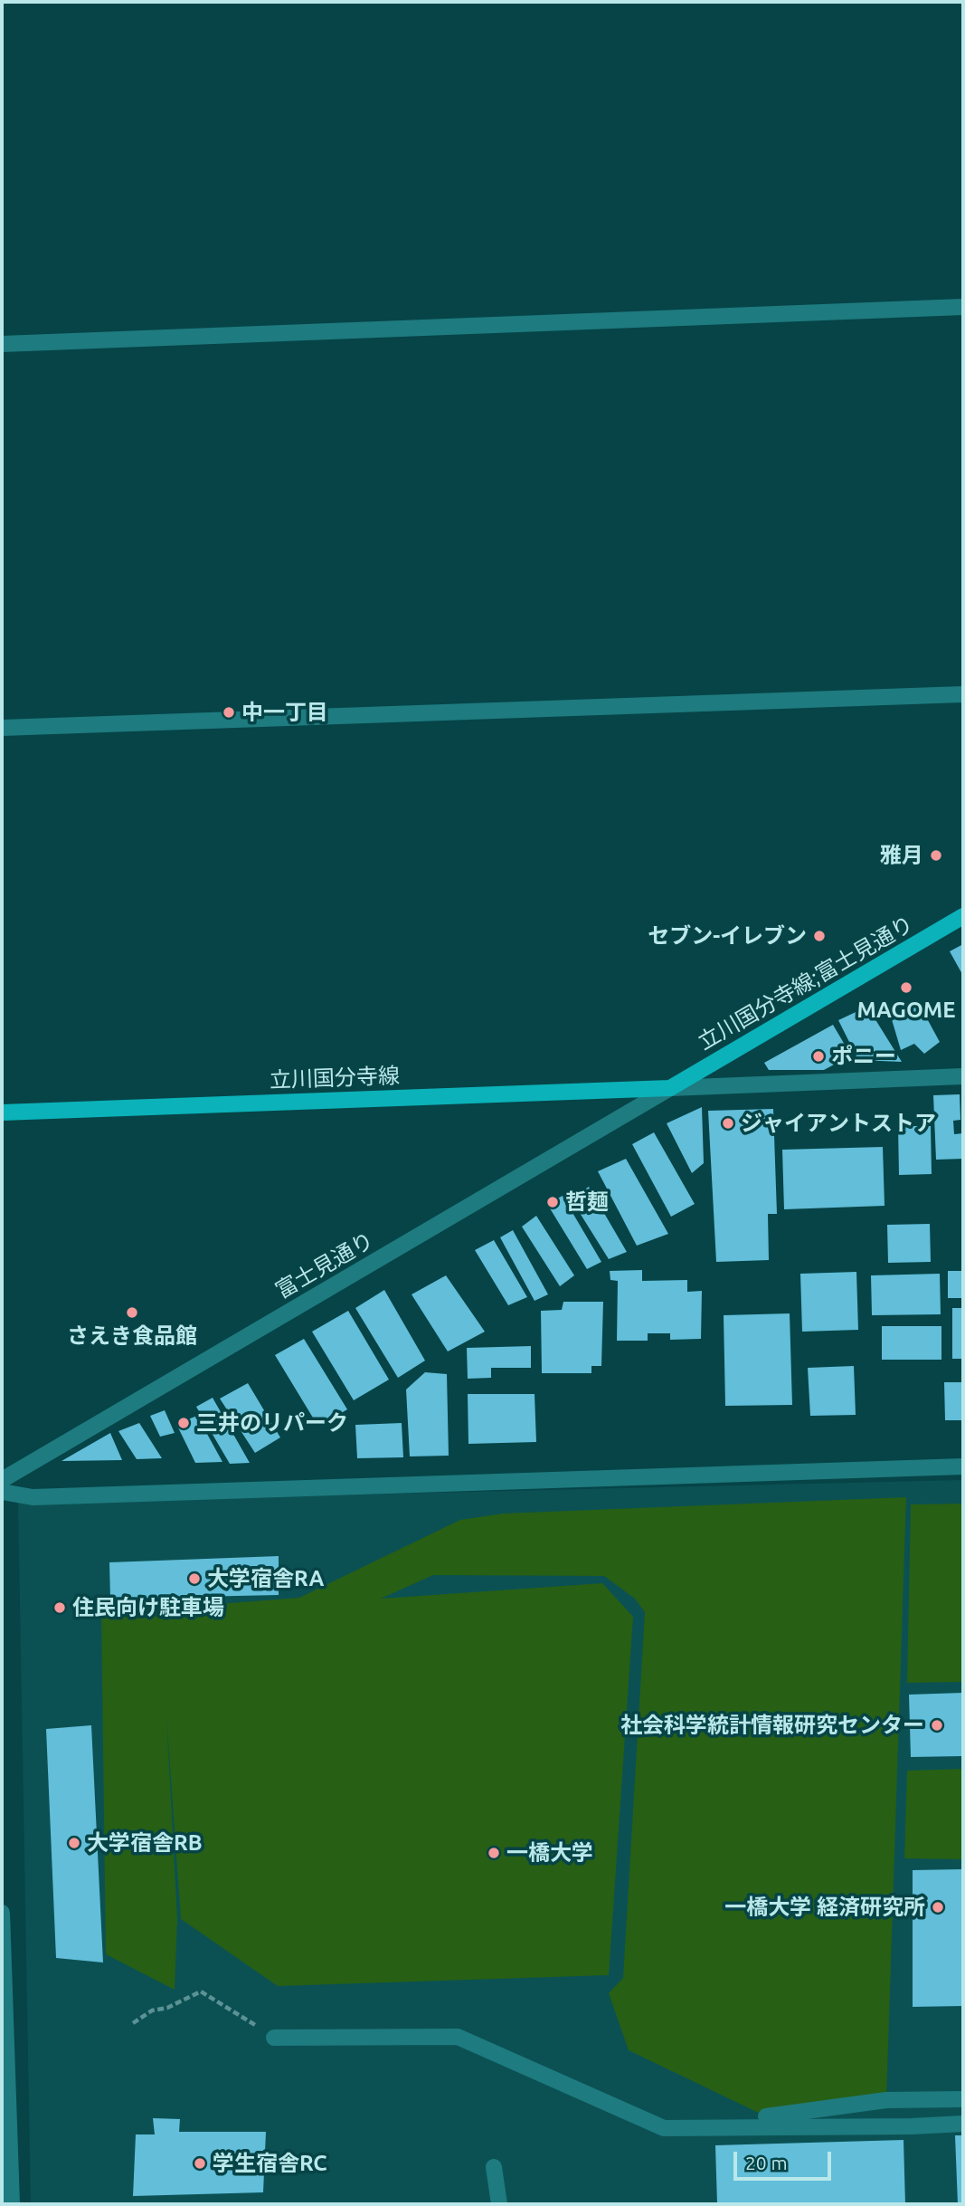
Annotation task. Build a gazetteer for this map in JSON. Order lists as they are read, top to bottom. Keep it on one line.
{"streets":{"main road":["立川国分寺線;富士見通り","立川国分寺線"],"street":["富士見通り"]},"crossings":[["立川国分寺線;富士見通り","立川国分寺線"],["立川国分寺線;富士見通り","富士見通り"],["立川国分寺線","富士見通り"]],"places":["中一丁目","雅月","セブン-イレブン","MAGOME","ポニー","ジャイアントストア","哲麺","さえき食品館","三井のリパーク","大学宿舎RA","住民向け駐車場","社会科学統計情報研究センター","大学宿舎RB","一橋大学","一橋大学 経済研究所","学生宿舎RC"],"scale_bar":"20 m"}
